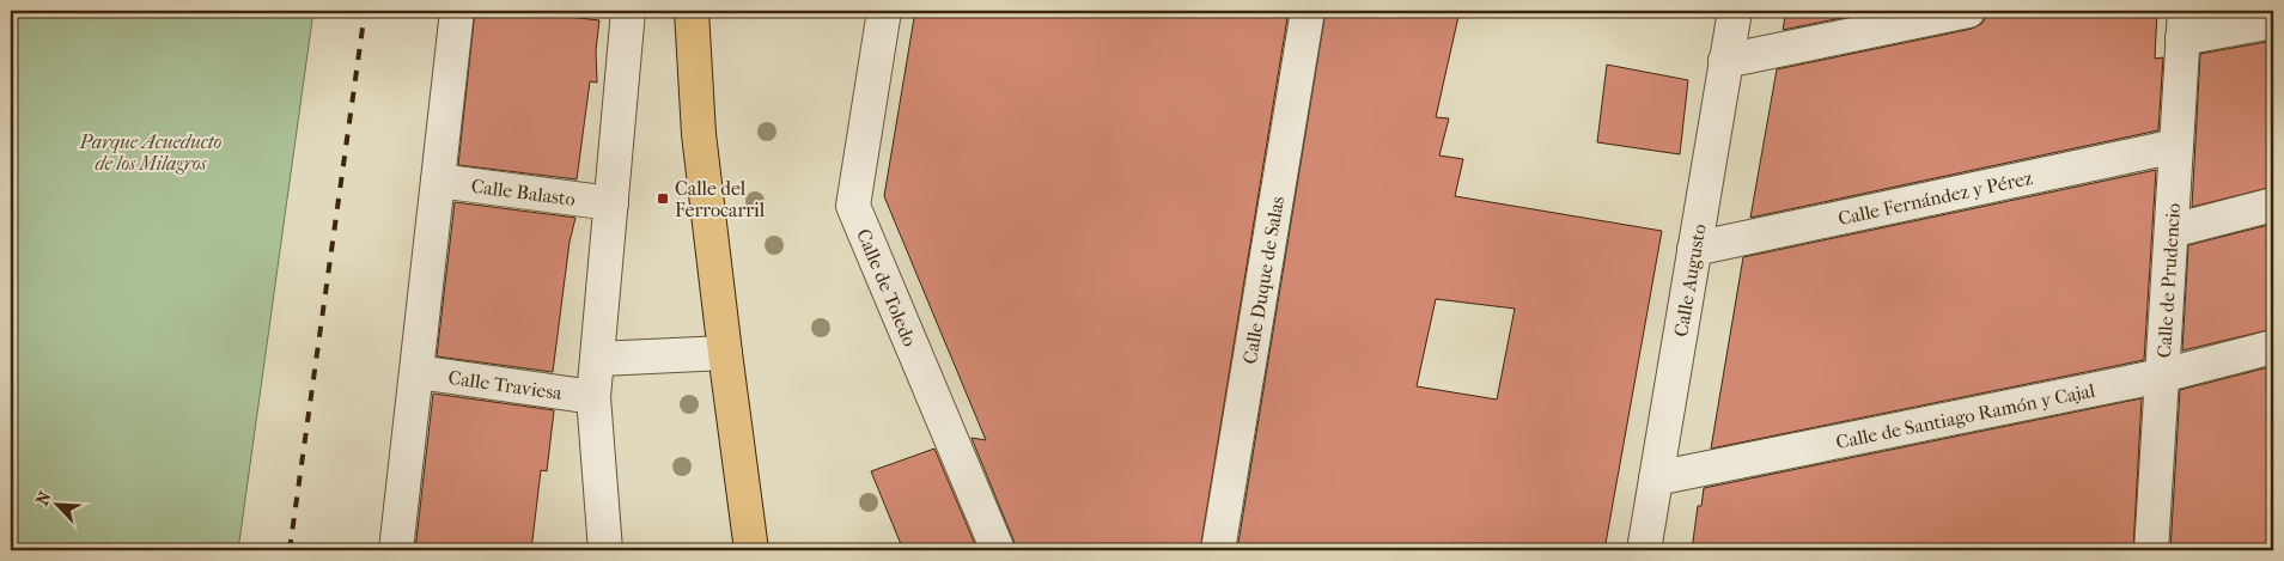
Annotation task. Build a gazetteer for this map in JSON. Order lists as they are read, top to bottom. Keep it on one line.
{"streets":{"street":["Calle Balasto","Calle Fernández y Pérez","Calle Duque de Salas","Calle Augusto","Calle de Prudencio","Calle de Toledo","Calle Traviesa","Calle de Santiago Ramón y Cajal"]},"crossings":[["Calle Fernández y Pérez","Calle Augusto"],["Calle Fernández y Pérez","Calle de Prudencio"],["Calle Augusto","Calle de Santiago Ramón y Cajal"],["Calle de Prudencio","Calle de Santiago Ramón y Cajal"]],"parks":["Parque Acueducto de los Milagros"],"places":{"transit":["Calle del Ferrocarril"]},"north":"top left"}
